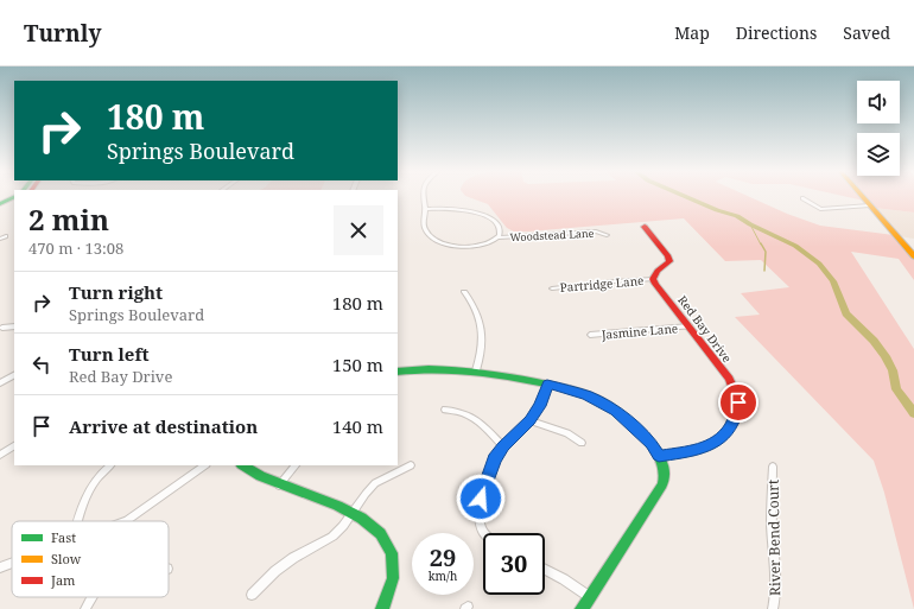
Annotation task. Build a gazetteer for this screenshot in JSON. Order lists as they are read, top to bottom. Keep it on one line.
{"streets":{"street":["Woodstead Lane","Partridge Lane","Red Bay Drive","Jasmine Lane","River Bend Court"]},"crossings":[["Partridge Lane","Red Bay Drive"],["Red Bay Drive","Jasmine Lane"]],"legend":["Fast","Slow","Jam"],"page":{"header":"Turnly","nav":["Map","Directions","Saved"],"turn":["180 m","Springs Boulevard"],"heading":["2 min","470 m · 13:08"],"list":[{"name":"Turn right","note":"Springs Boulevard","value":"180 m"},{"name":"Turn left","note":"Red Bay Drive","value":"150 m"},{"name":"Arrive at destination","value":"140 m"}],"speed":"29 km/h","limit":"30"}}
